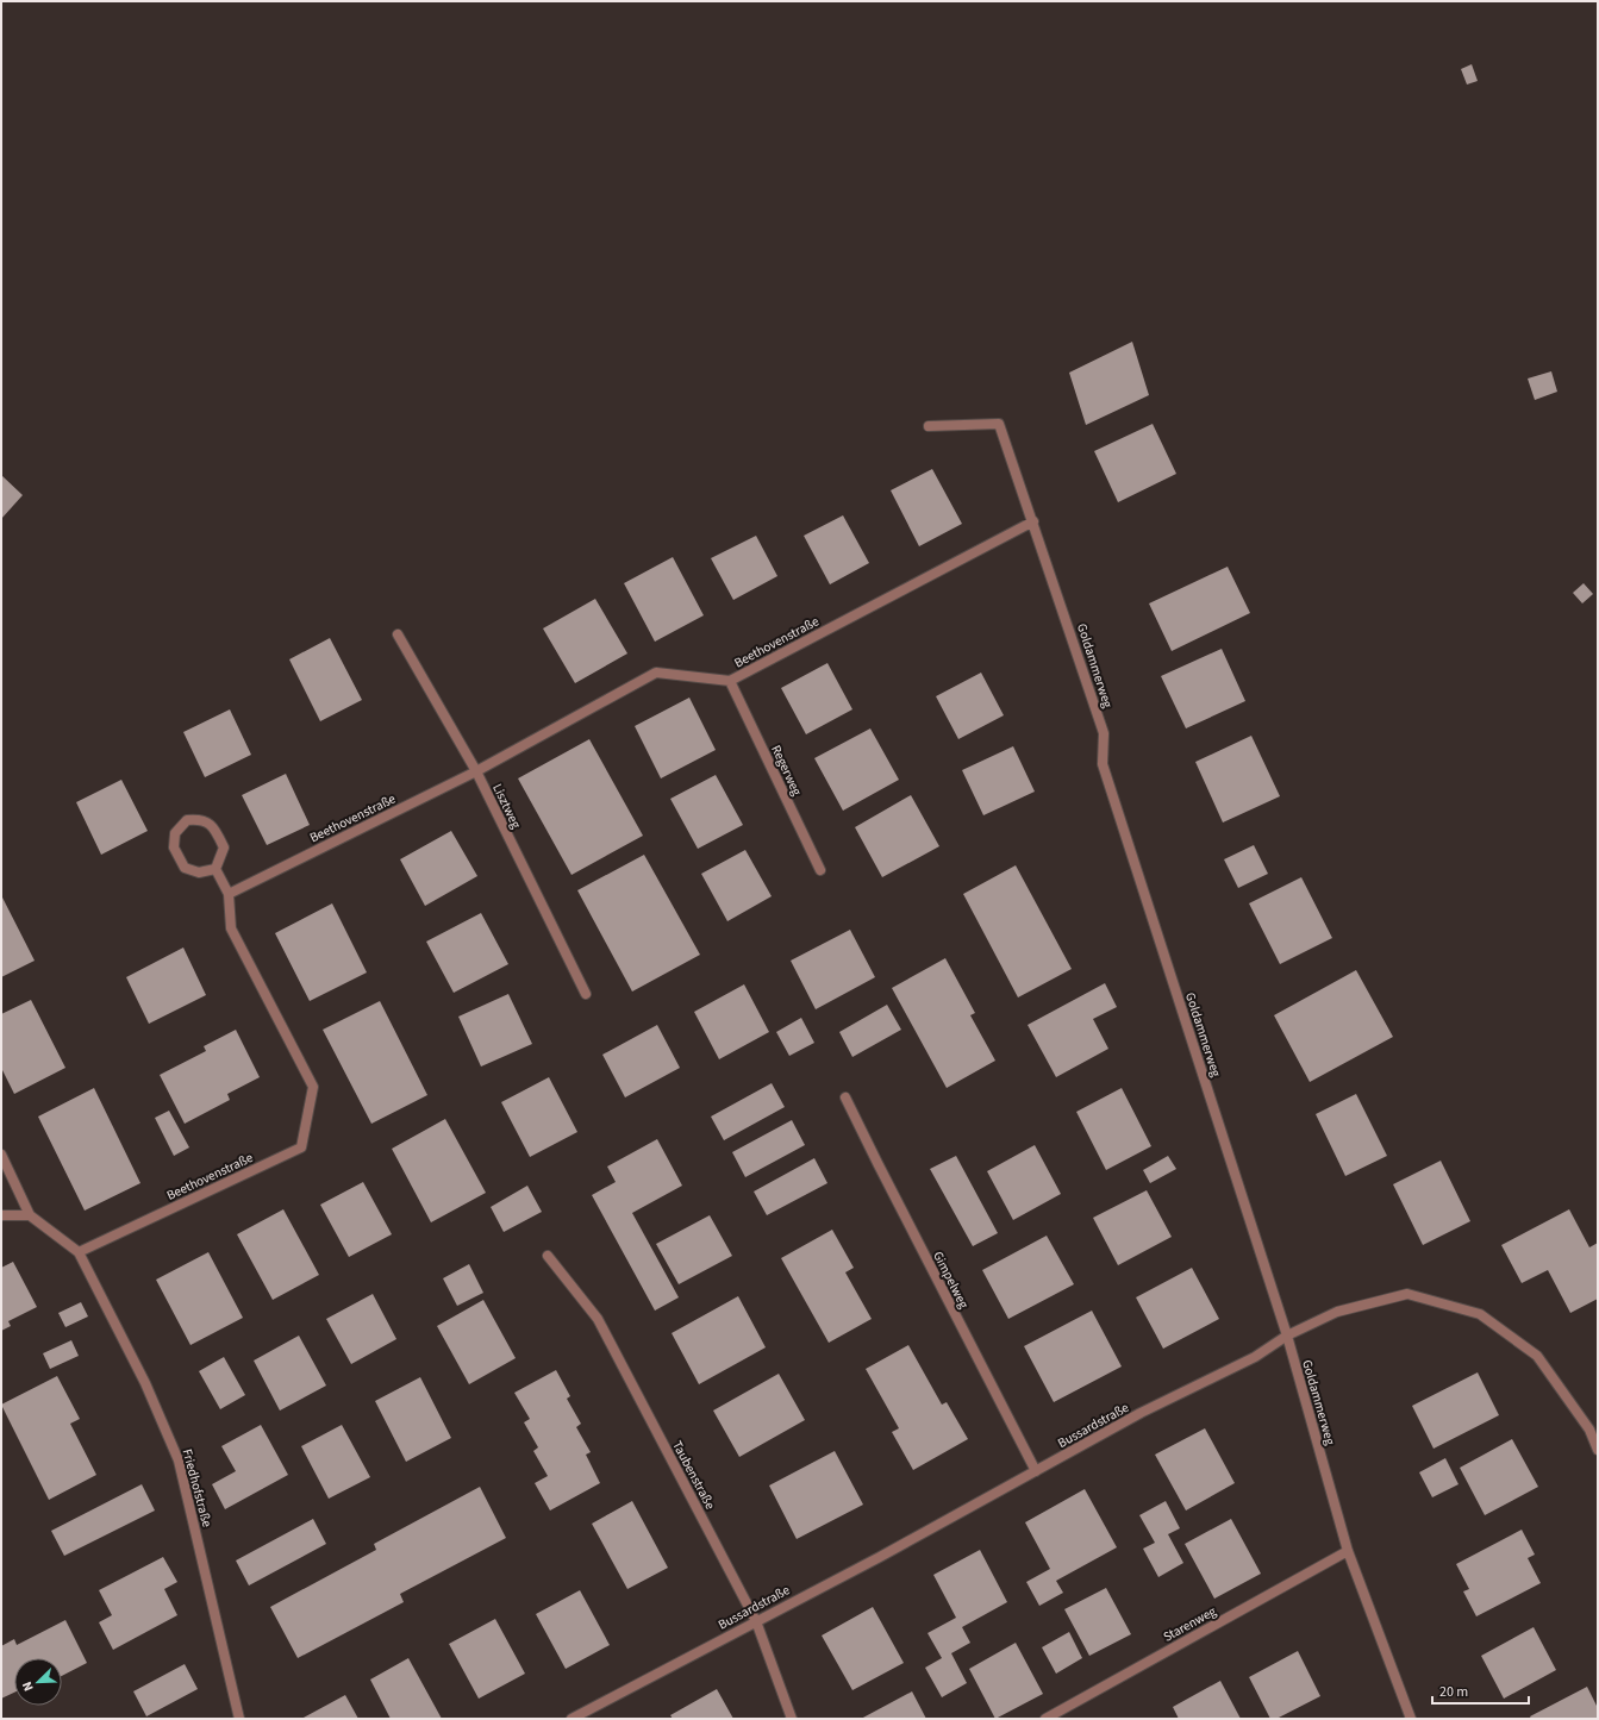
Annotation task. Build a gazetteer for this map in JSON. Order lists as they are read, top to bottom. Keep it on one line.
{"streets":{"street":["Beethovenstraße","Goldammerweg","Regerweg","Lisztweg","Gimpelweg","Bussardstraße","Taubenstraße","Friedhofstraße","Starenweg"]},"crossings":[["Beethovenstraße","Goldammerweg"],["Beethovenstraße","Regerweg"],["Beethovenstraße","Lisztweg"],["Beethovenstraße","Friedhofstraße"],["Goldammerweg","Bussardstraße"],["Goldammerweg","Starenweg"],["Gimpelweg","Bussardstraße"],["Bussardstraße","Taubenstraße"]],"scale_bar":"20 m","north":"bottom left"}
